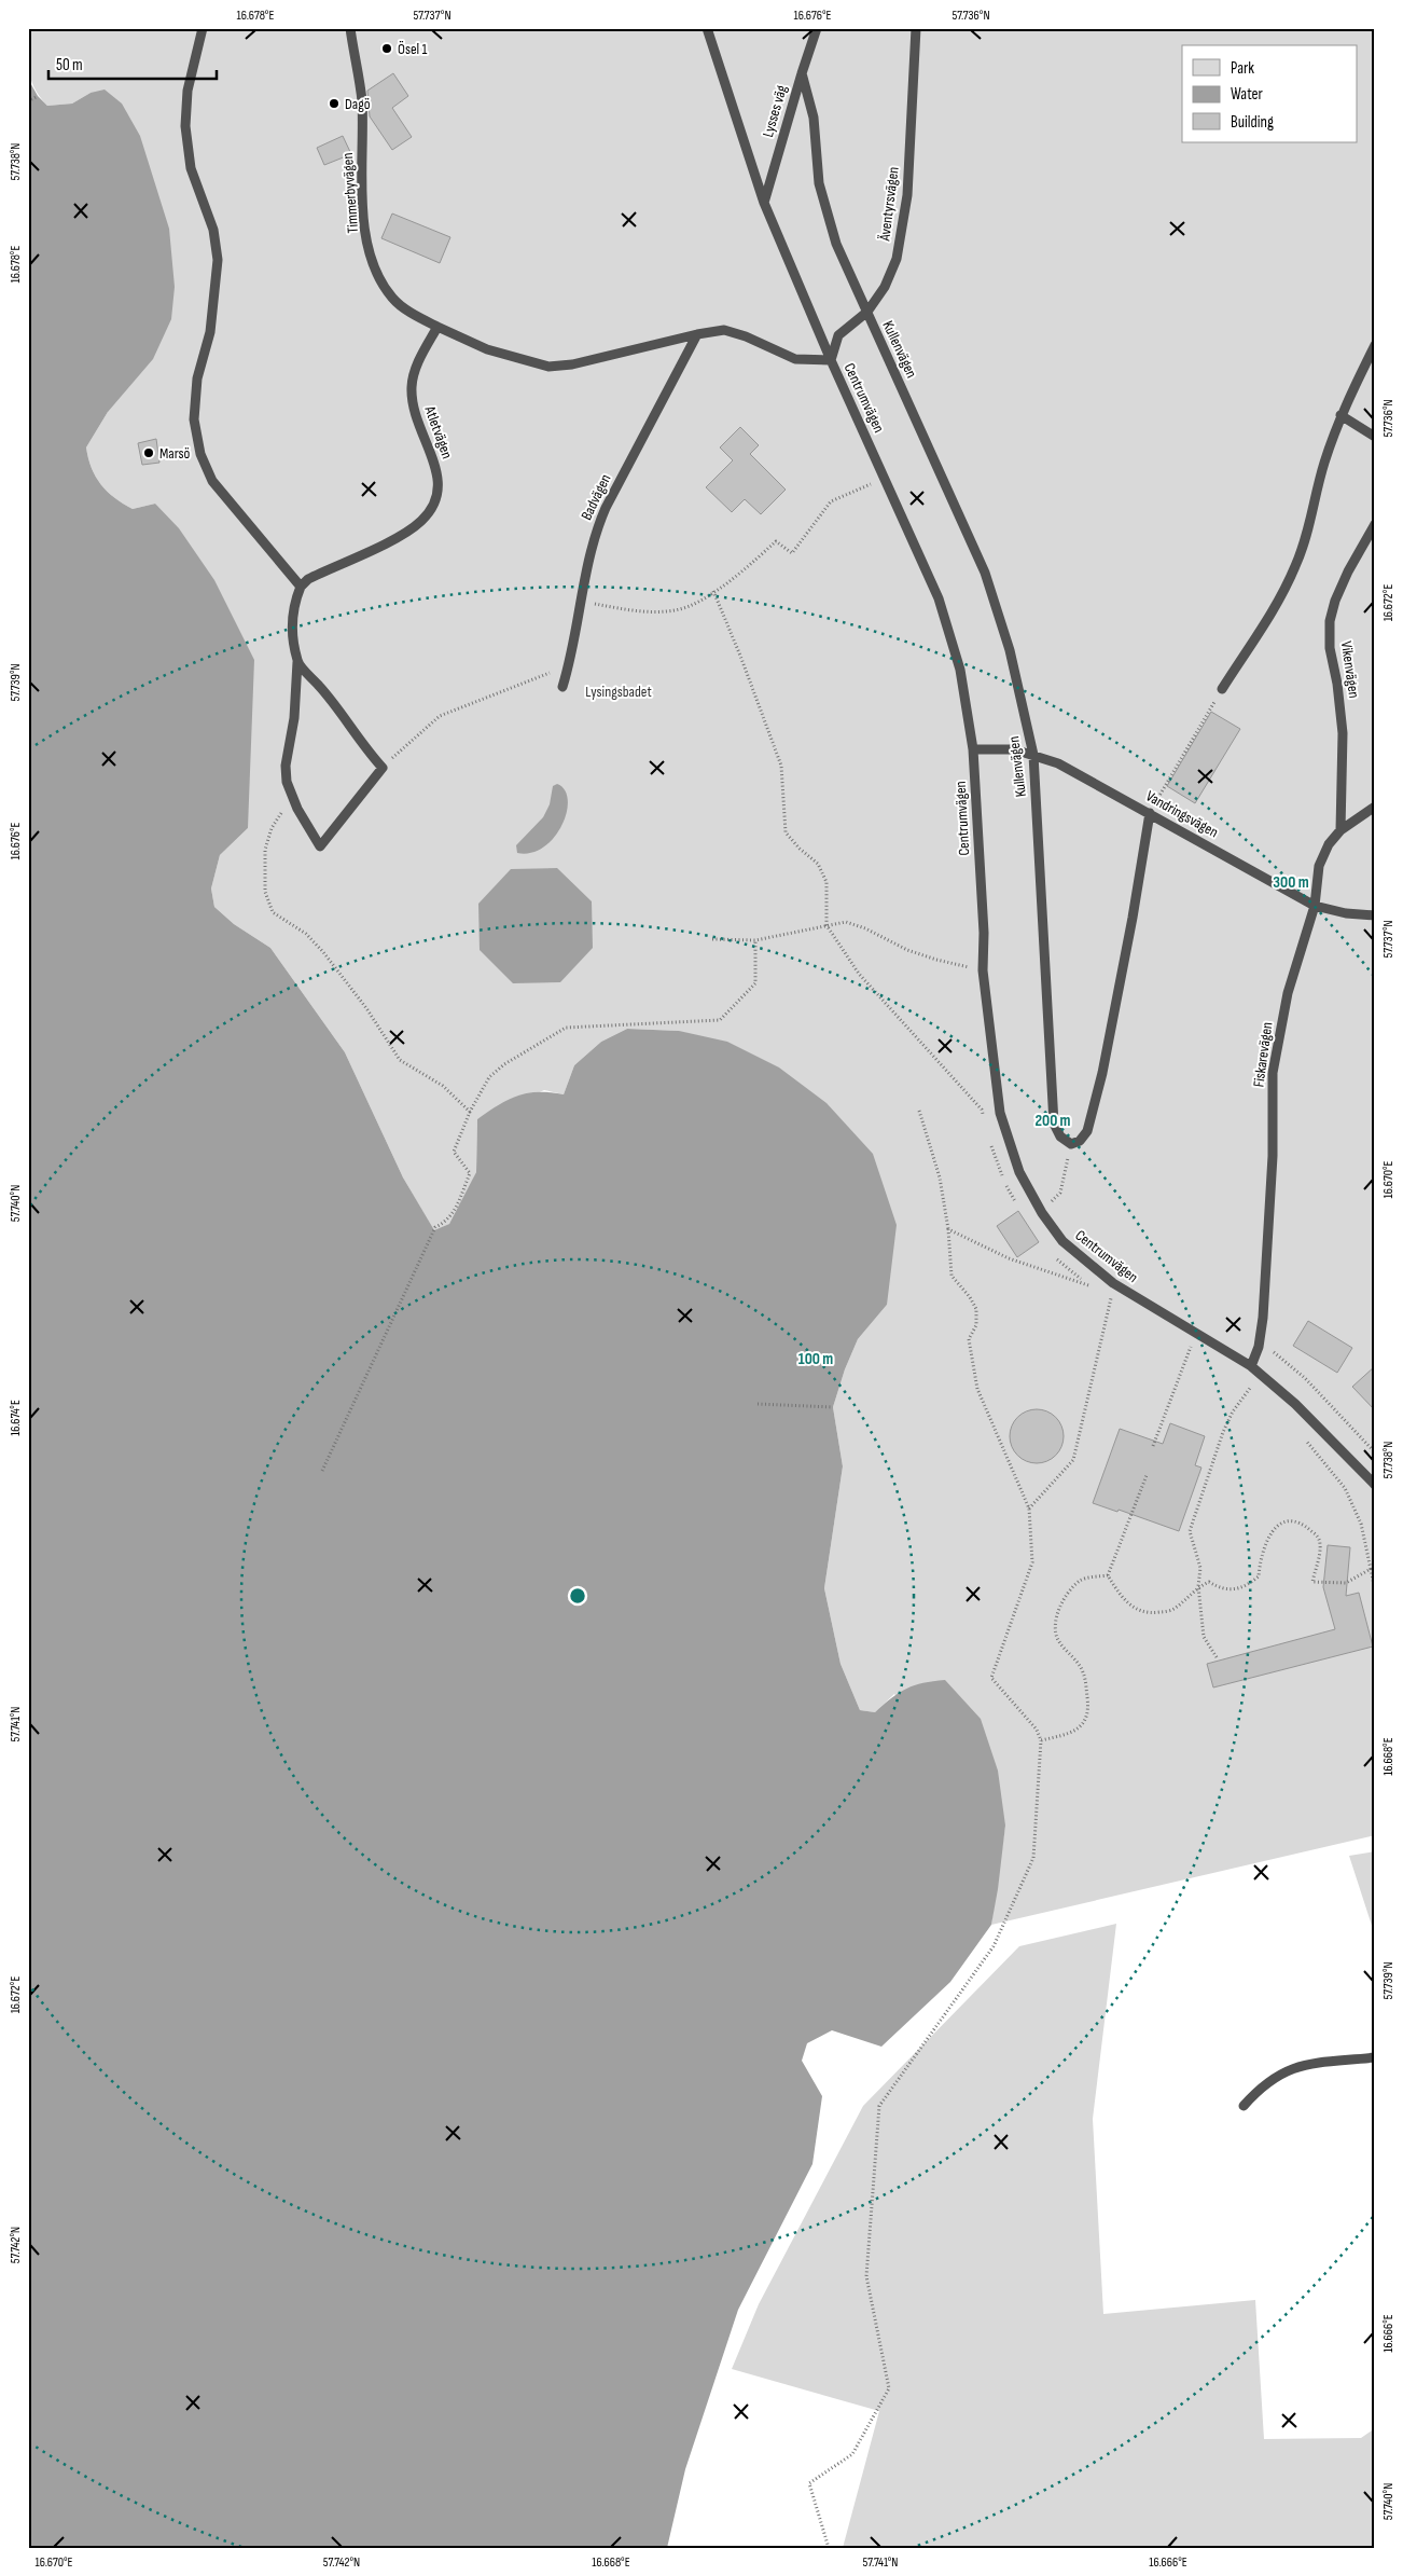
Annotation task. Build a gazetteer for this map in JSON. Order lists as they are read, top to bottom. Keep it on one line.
{"streets":{"lane":["Lysses väg","Timmerbyvägen","Äventyrsvägen","Kullenvägen","Centrumvägen","Atletvägen","Badvägen","Vikenvägen","Vandringsvägen","Fiskarevägen"]},"crossings":[["Lysses väg","Kullenvägen"],["Lysses väg","Centrumvägen"],["Timmerbyvägen","Atletvägen"],["Äventyrsvägen","Kullenvägen"],["Äventyrsvägen","Centrumvägen"],["Kullenvägen","Vandringsvägen"],["Centrumvägen","Vandringsvägen"],["Centrumvägen","Fiskarevägen"],["Vikenvägen","Fiskarevägen"],["Vandringsvägen","Fiskarevägen"]],"parks":["Lysingsbadet"],"places":["Ösel 1","Dagö","Marsö"],"legend":["Park","Water","Building"],"scale_bar":"50 m","coordinates":["16.678°E","57.737°N","16.676°E","57.736°N","57.738°N","16.672°E","57.739°N","16.670°E","57.740°N","16.674°E","57.741°N","16.668°E","57.742°N","16.666°E"],"rings":["300 m","200 m","100 m"]}
